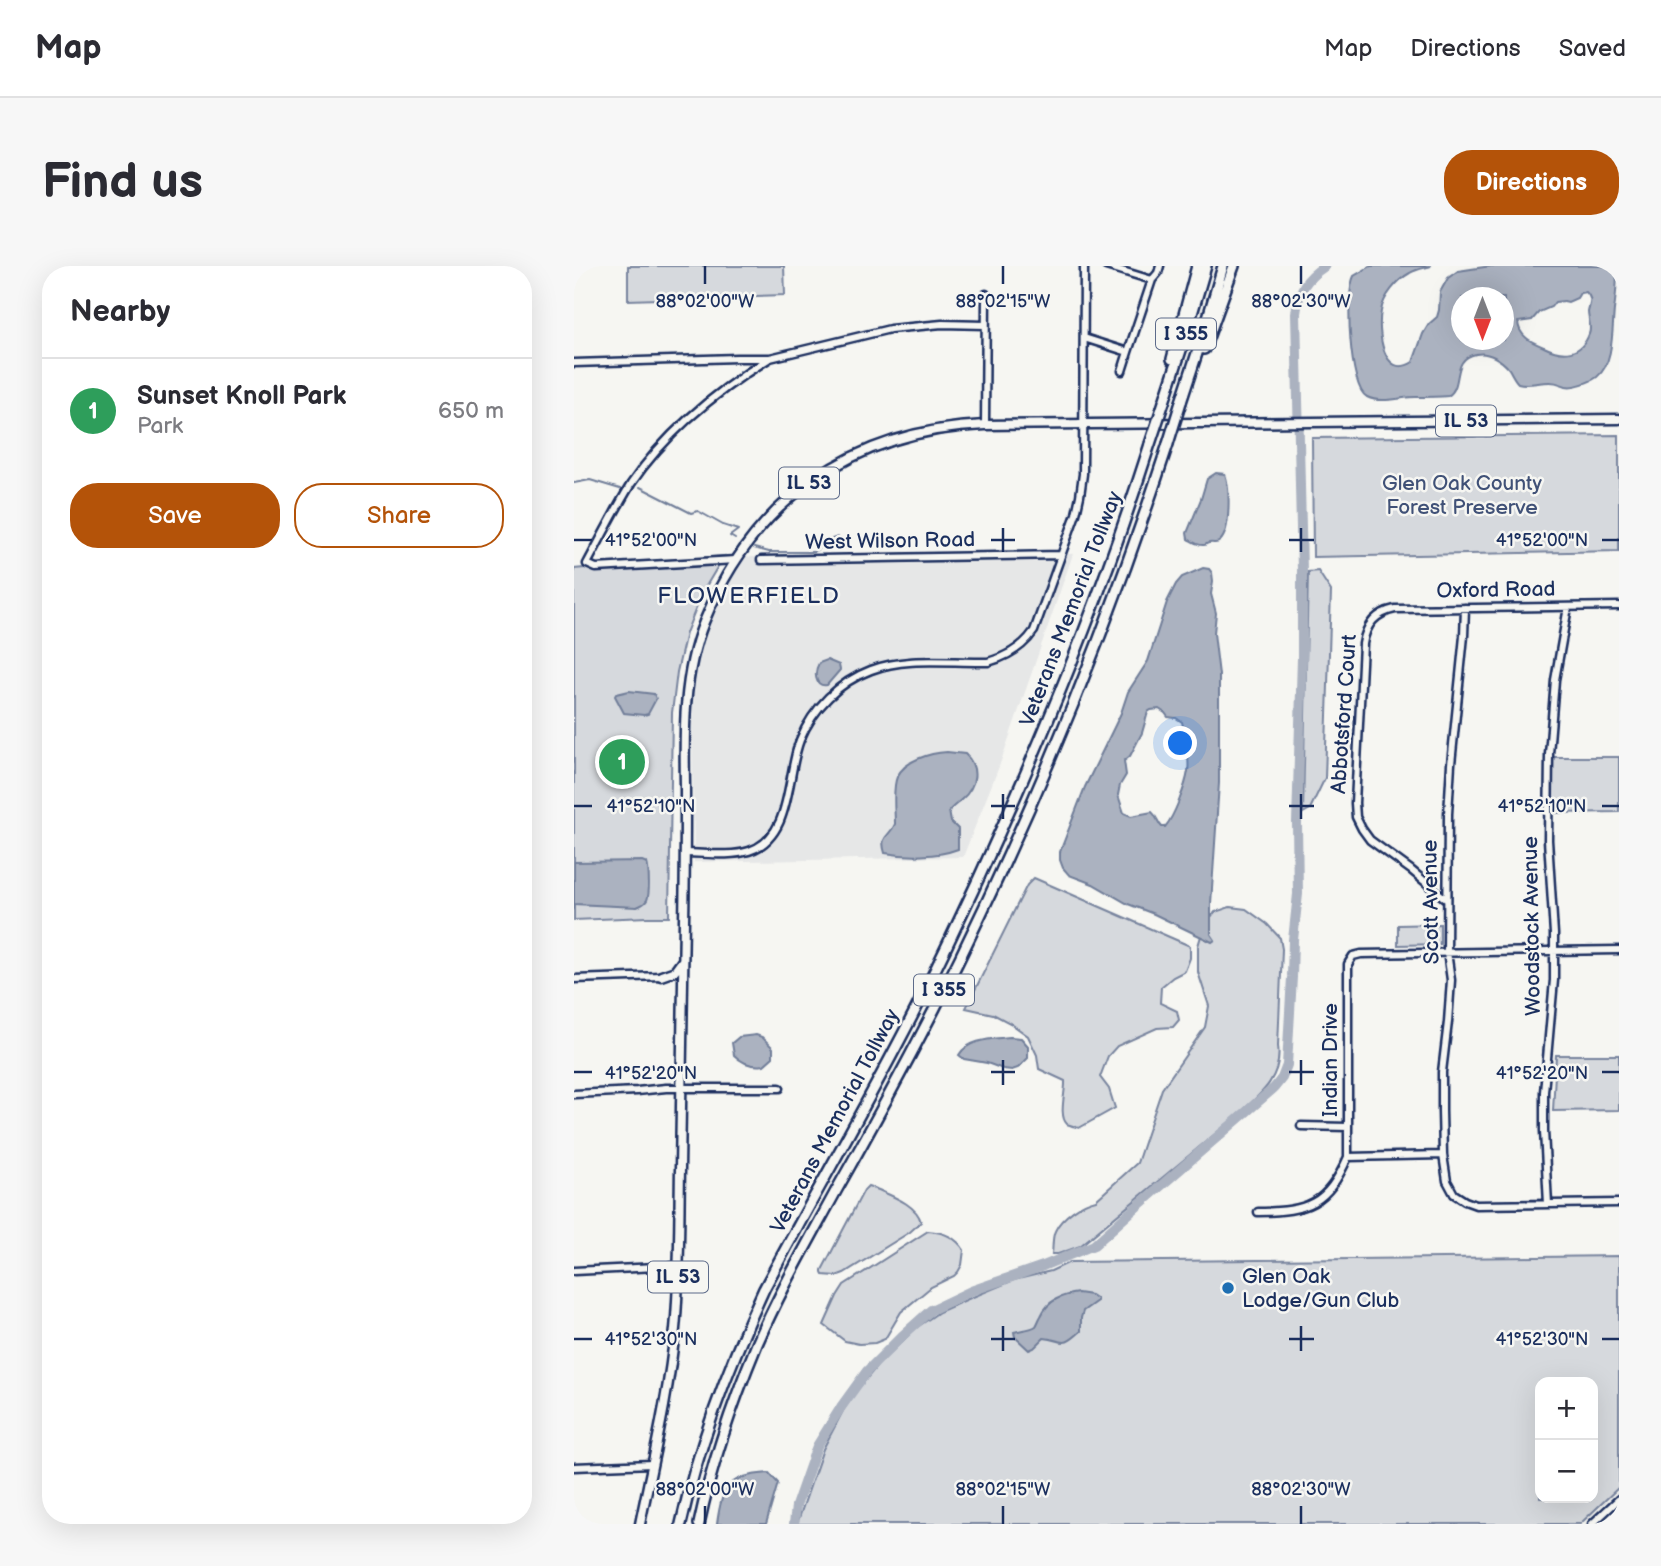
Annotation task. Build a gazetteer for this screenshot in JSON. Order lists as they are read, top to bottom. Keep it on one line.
{"streets":{"highway":["I 355","Veterans Memorial Tollway"],"main road":["IL 53"],"street":["West Wilson Road","Oxford Road","Abbotsford Court","Scott Avenue","Woodstock Avenue","Indian Drive"]},"crossings":[["Oxford Road","Abbotsford Court"],["Oxford Road","Scott Avenue"],["Oxford Road","Woodstock Avenue"],["Abbotsford Court","Scott Avenue"],["Scott Avenue","Woodstock Avenue"],["Scott Avenue","Indian Drive"]],"districts":["FLOWERFIELD"],"parks":["Glen Oak County Forest Preserve"],"places":["Glen Oak Lodge/Gun Club"],"north":"bottom","page":{"header":"Map","nav":["Map","Directions","Saved"],"buttons":["Directions",["Save","Share"]],"title":"Find us","heading":"Nearby","list":[{"mark":"1","name":"Sunset Knoll Park","note":"Park","value":"650 m"}],"pins":"1","map_buttons":["+","−"]},"coordinates":["88°02'00\"W","88°02'15\"W","88°02'30\"W","41°52'00\"N","41°52'10\"N","41°52'20\"N","41°52'30\"N"]}
